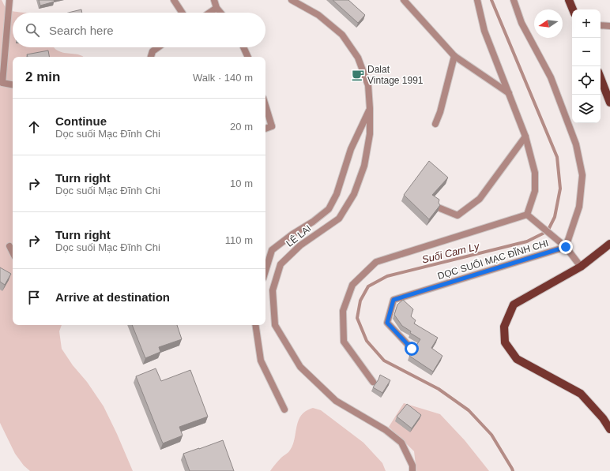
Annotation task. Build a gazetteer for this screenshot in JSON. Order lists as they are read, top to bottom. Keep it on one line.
{"streets":{"street":["LÊ LAI","DỌC SUỐI MẠC ĐĨNH CHI"]},"water":["Suối Cam Ly"],"places":{"cafe":["Dalat Vintage 1991"]},"north":"left","page":{"map_buttons":["+","−"],"search":"Search here","heading":["2 min","Walk · 140 m"],"list":[["Continue","Dọc suối Mạc Đĩnh Chi","20 m"],["Turn right","Dọc suối Mạc Đĩnh Chi","10 m"],["Turn right","Dọc suối Mạc Đĩnh Chi","110 m"],"Arrive at destination"]}}
